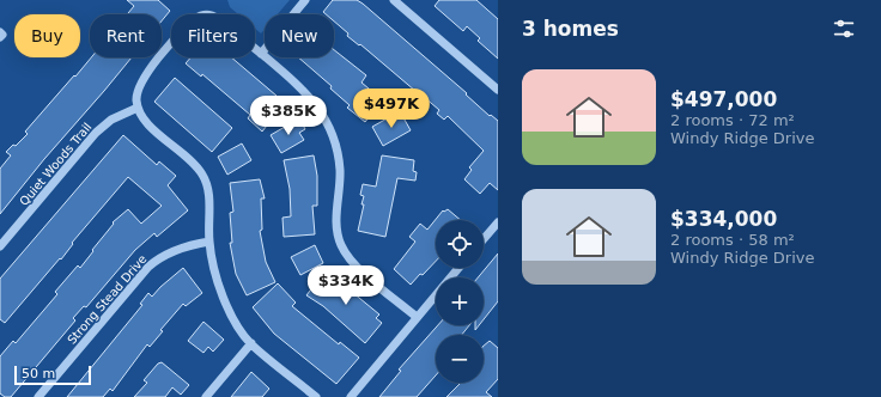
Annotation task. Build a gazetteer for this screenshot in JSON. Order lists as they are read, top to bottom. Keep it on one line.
{"streets":{"street":["Quiet Woods Trail","Strong Stead Drive"]},"scale_bar":"50 m","page":{"heading":"3 homes","chip":["Buy","Rent","Filters","New"],"list":[{"name":"$497,000","note":"2 rooms · 72 m² · Windy Ridge Drive"},{"name":"$334,000","note":"2 rooms · 58 m² · Windy Ridge Drive"}],"price":["$497K","$385K","$334K"],"map_buttons":["+","−"],"scale":"50 m"}}
